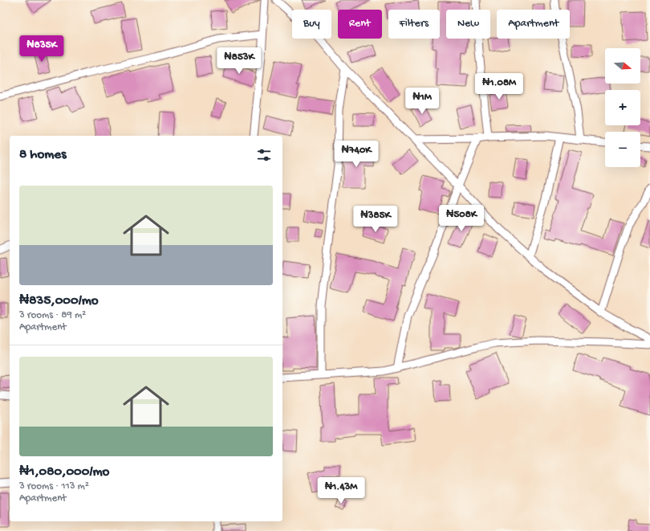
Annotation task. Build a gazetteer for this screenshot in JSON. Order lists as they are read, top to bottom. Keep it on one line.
{"north":"right","page":{"chip":["Buy","Rent","Filters","New","Apartment"],"price":["₦835K","₦853K","₦1.08M","₦1M","₦740K","₦508K","₦385K","₦1.43M"],"map_buttons":["+","−"],"heading":"8 homes","list":[{"name":"₦835,000/mo","note":"3 rooms · 89 m² · Apartment"},{"name":"₦1,080,000/mo","note":"3 rooms · 113 m² · Apartment"}]}}
